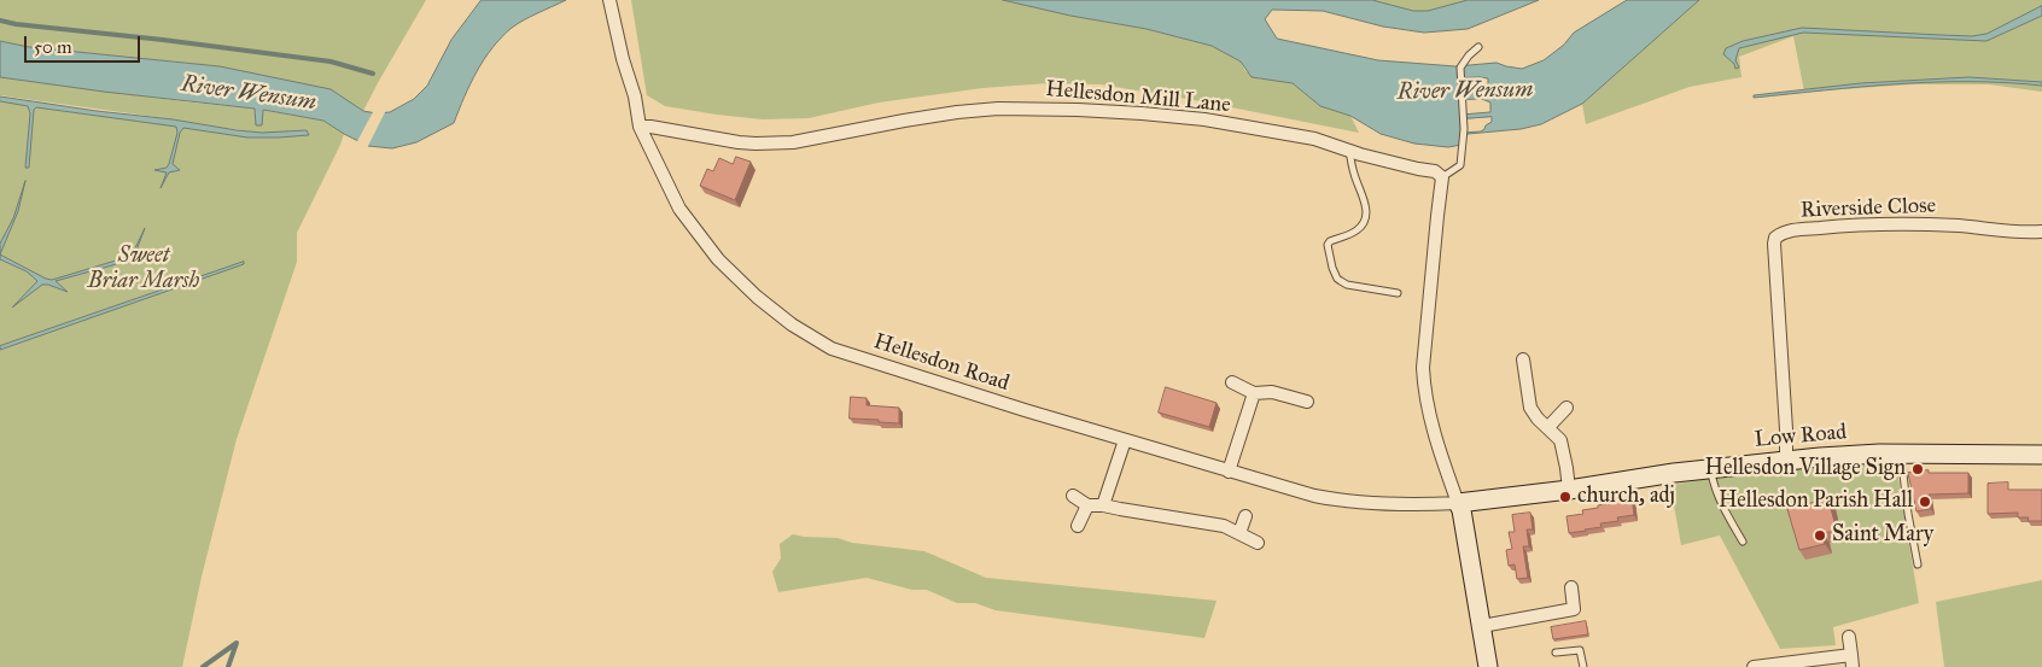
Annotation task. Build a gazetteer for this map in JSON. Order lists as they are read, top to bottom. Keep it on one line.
{"streets":{"street":["Hellesdon Mill Lane","Riverside Close","Hellesdon Road","Low Road"]},"crossings":[["Hellesdon Mill Lane","Hellesdon Road"],["Riverside Close","Low Road"],["Hellesdon Road","Low Road"]],"water":["River Wensum"],"parks":["Sweet Briar Marsh"],"places":["Hellesdon Village Sign","church, adj","Hellesdon Parish Hall","Saint Mary"],"scale_bar":"50 m"}
